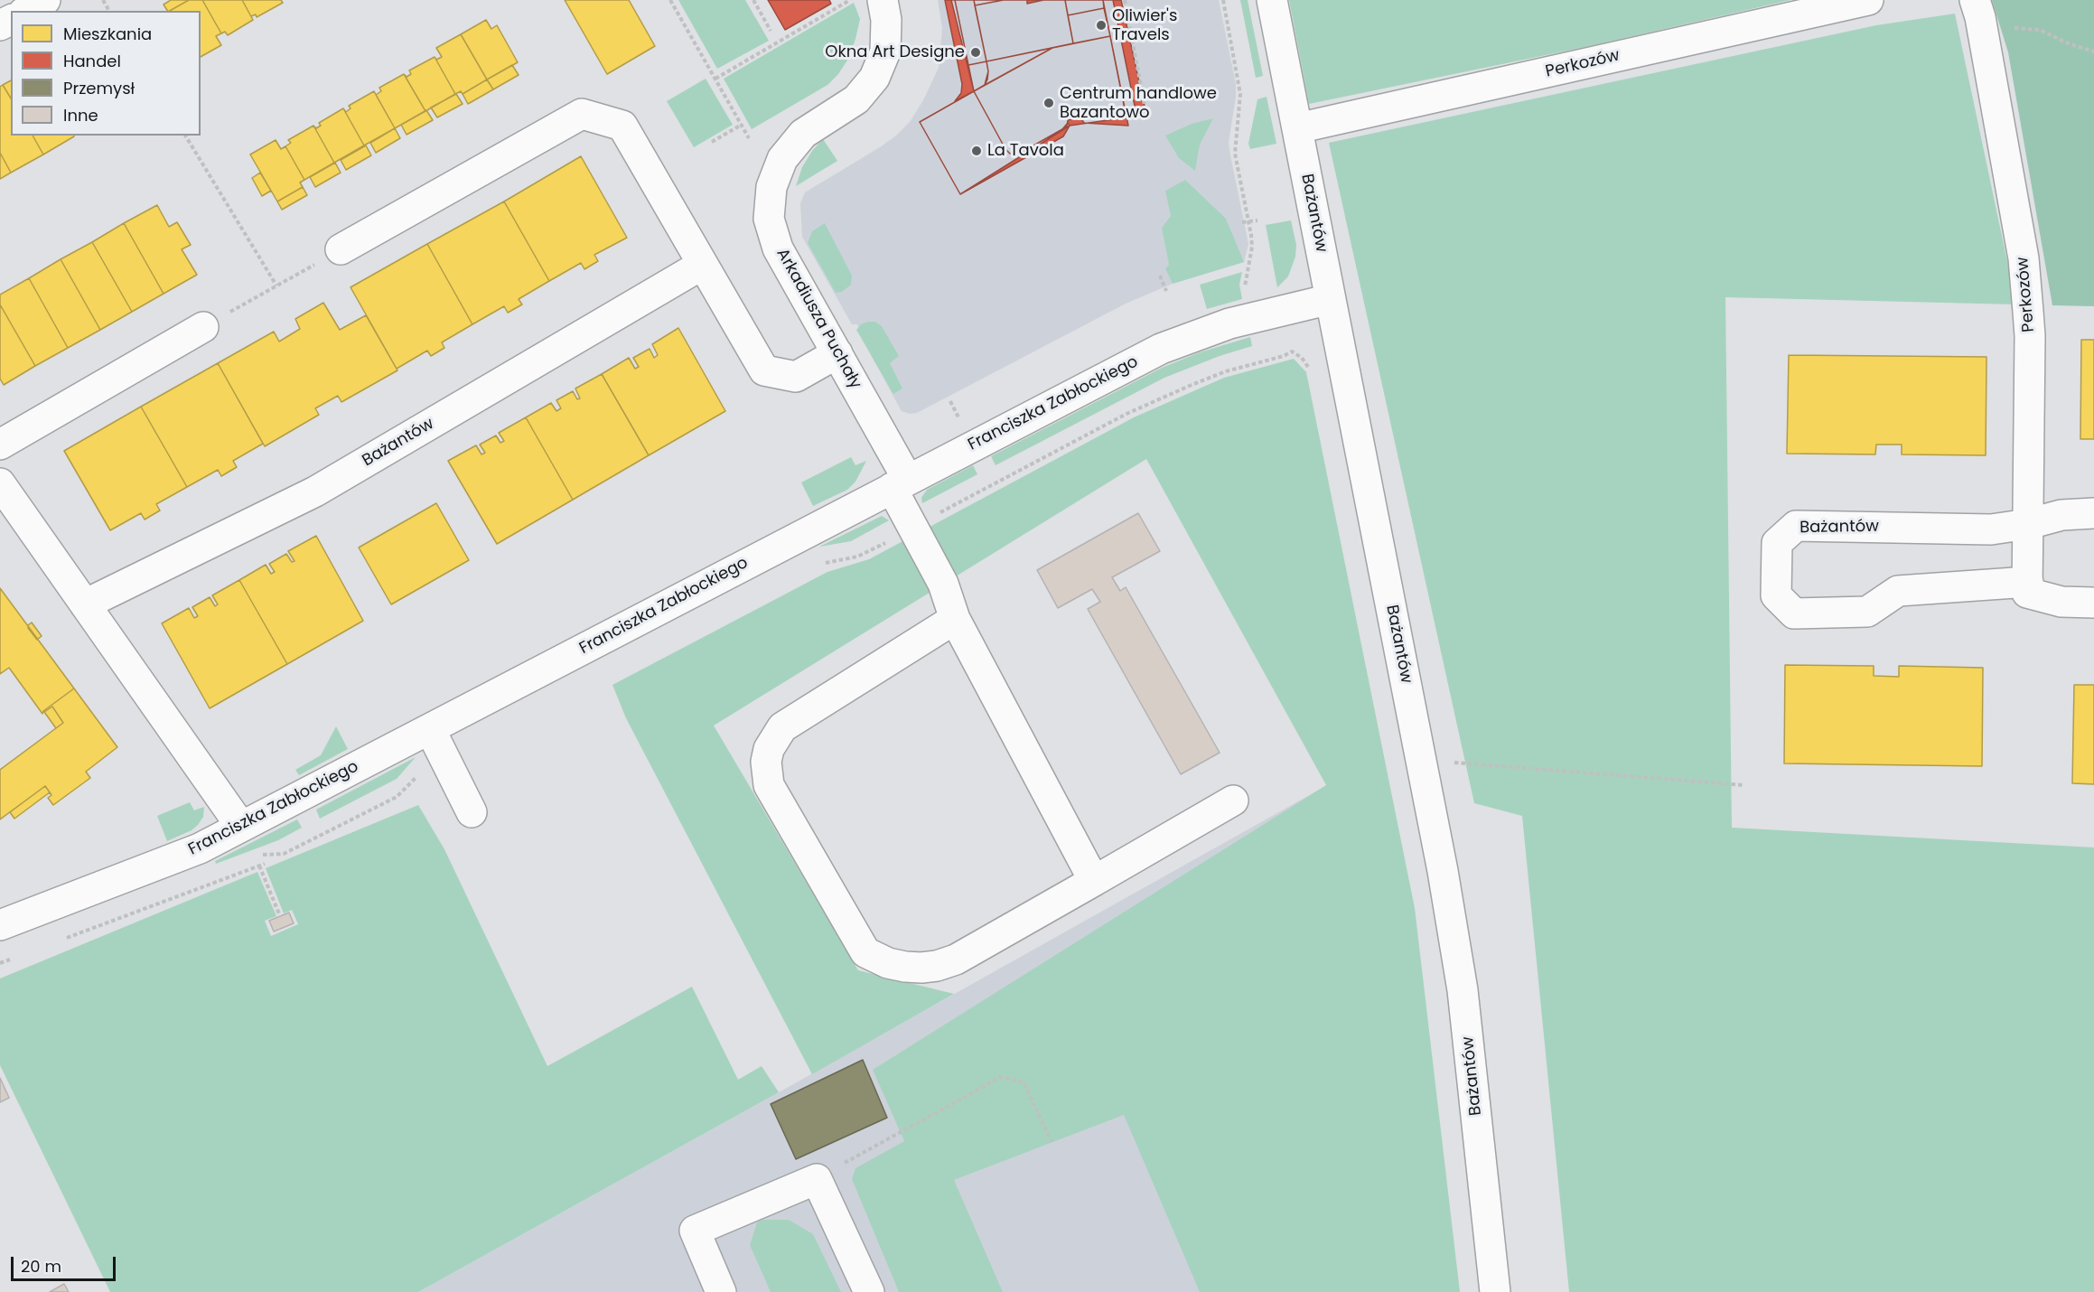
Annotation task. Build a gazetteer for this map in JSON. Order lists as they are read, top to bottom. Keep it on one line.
{"streets":{"street":["Perkozów","Bażantów","Arkadiusza Puchały","Franciszka Zabłockiego"]},"crossings":[["Perkozów","Bażantów"],["Bażantów","Franciszka Zabłockiego"],["Arkadiusza Puchały","Franciszka Zabłockiego"]],"places":["Oliwier's Travels","Okna Art Designe","Centrum handlowe Bazantowo","La Tavola"],"legend":["Mieszkania","Handel","Przemysł","Inne"],"scale_bar":"20 m"}
